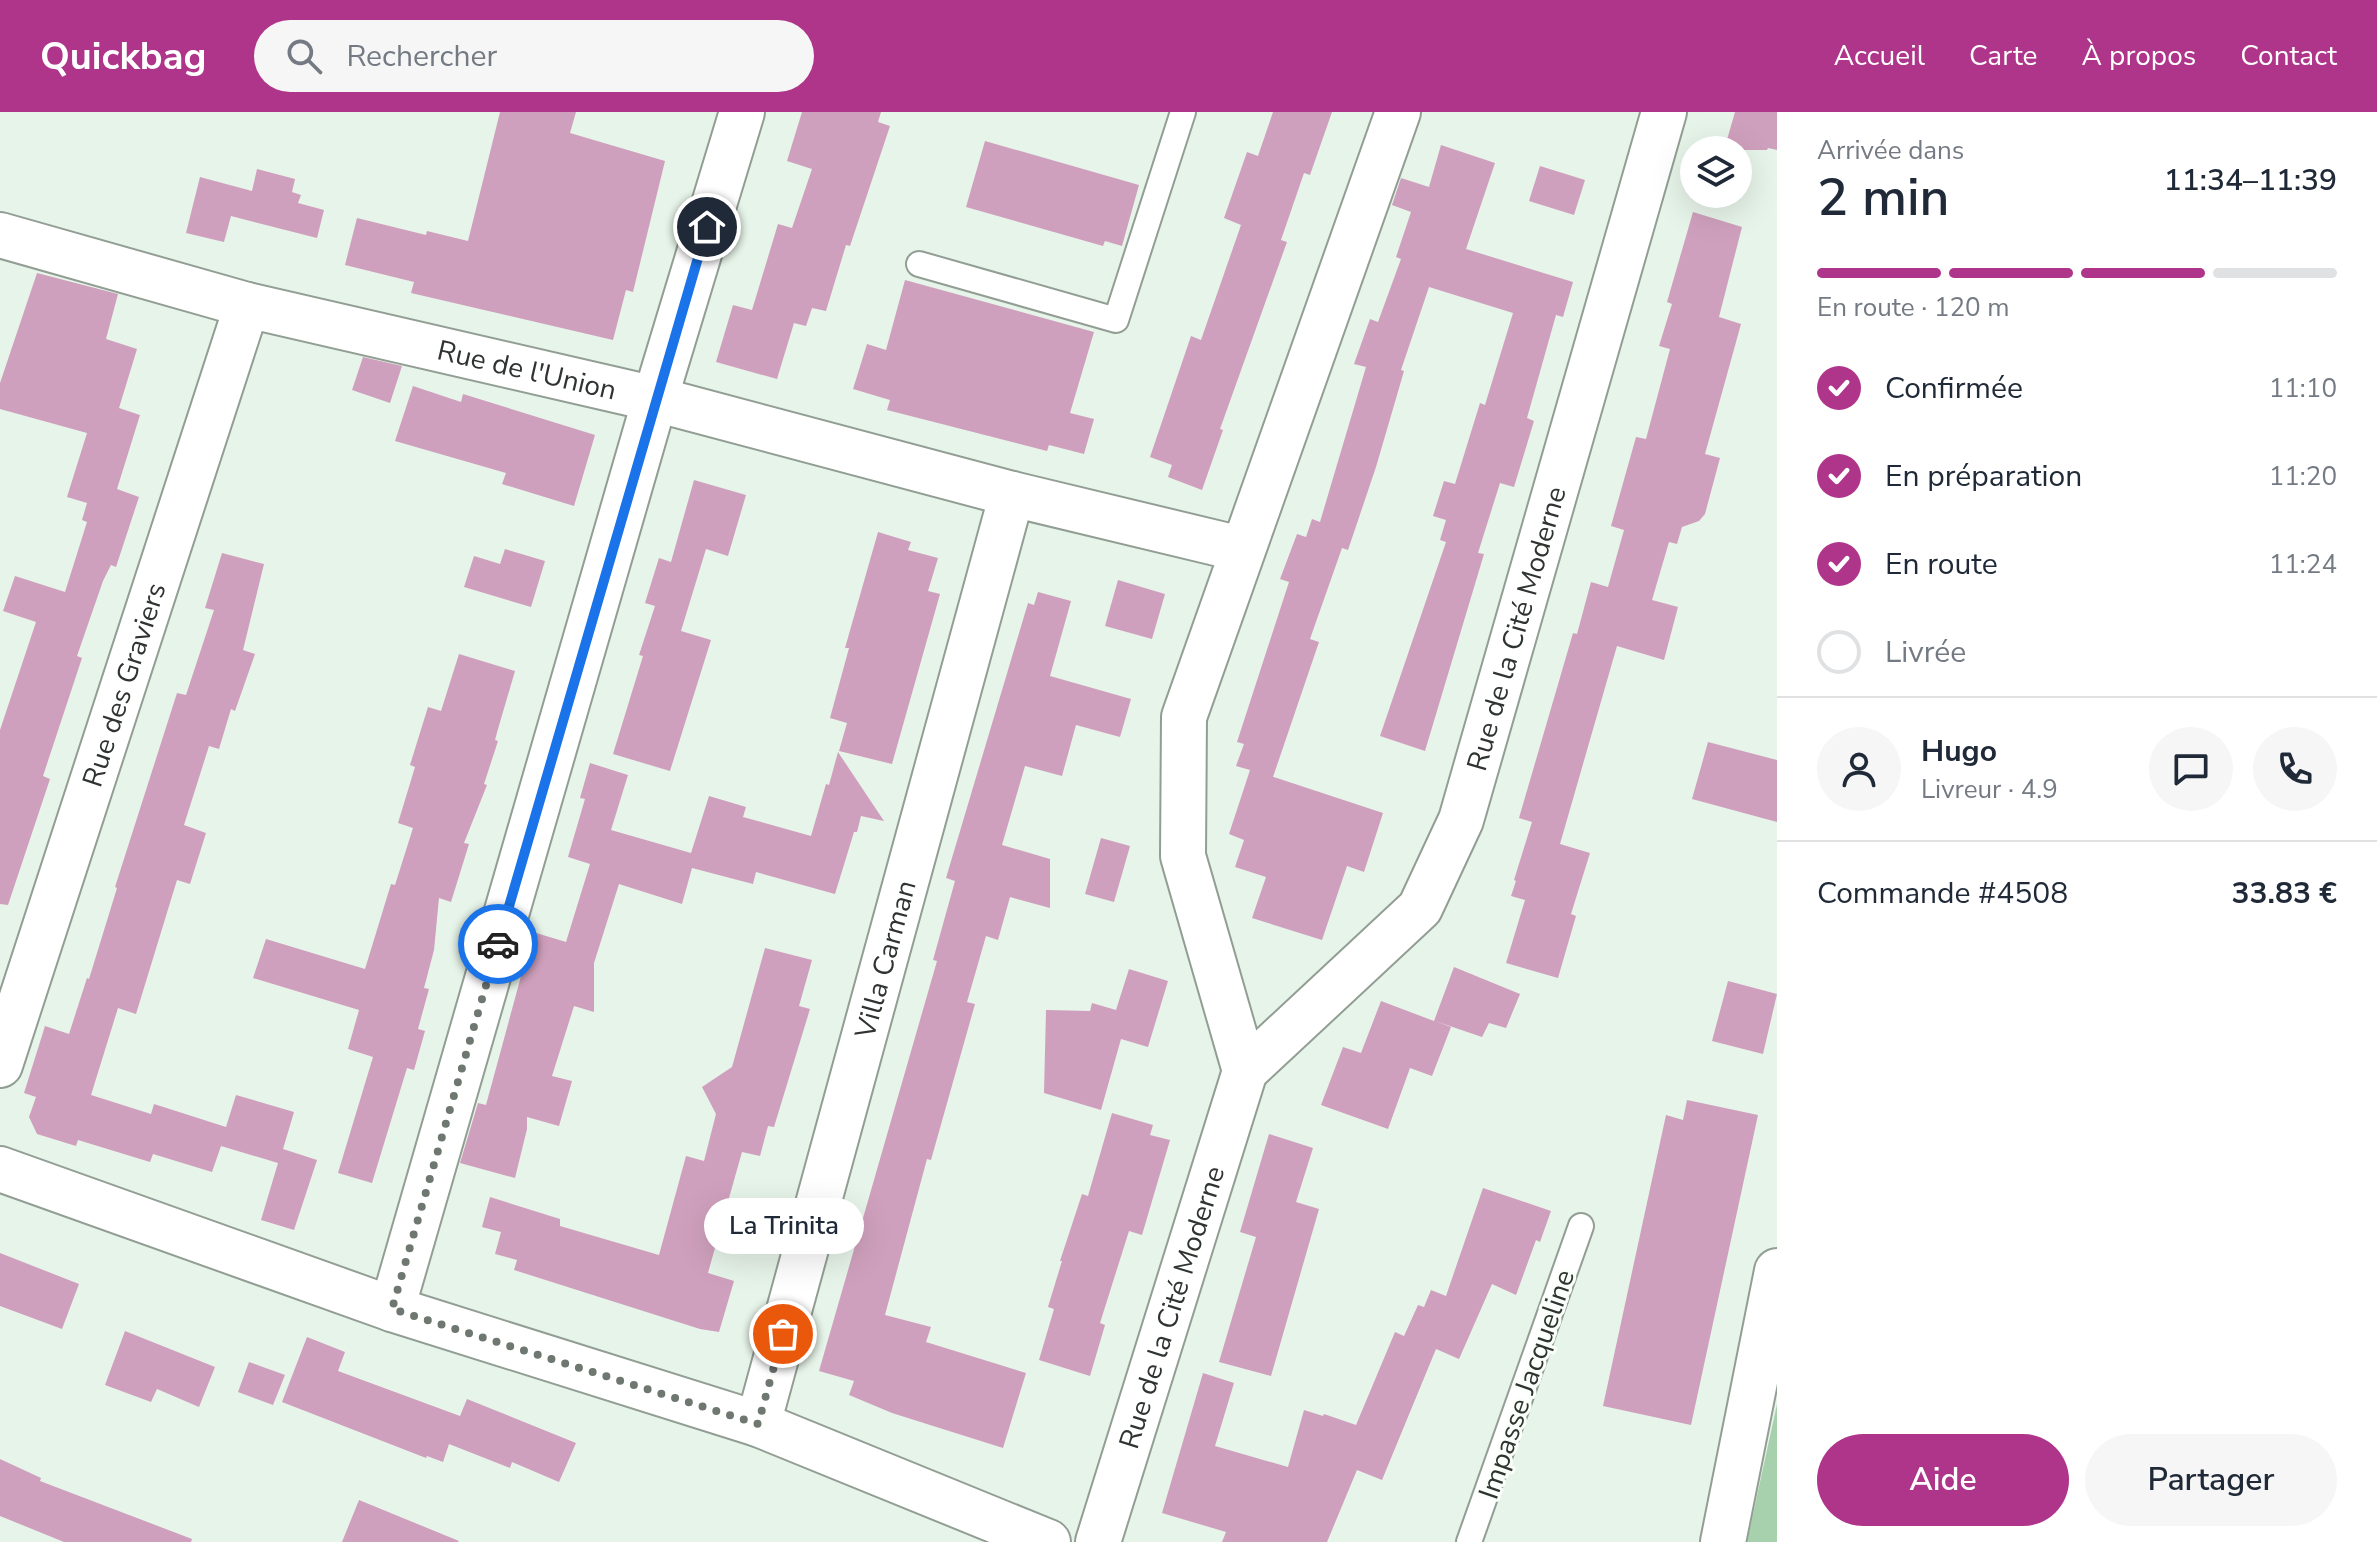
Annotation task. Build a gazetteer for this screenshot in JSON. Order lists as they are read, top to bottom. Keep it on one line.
{"streets":{"street":["Rue de l'Union","Rue de la Cité Moderne","Rue des Graviers","Villa Carman"],"lane":["Impasse Jacqueline"]},"crossings":[["Rue de l'Union","Rue des Graviers"],["Rue de l'Union","Villa Carman"]],"places":["La Trinita"],"page":{"header":"Quickbag","search":"Rechercher","nav":["Accueil","Carte","À propos","Contact"],"heading":["2 min","Arrivée dans","11:34–11:39"],"panel":["Hugo","Livreur · 4.9","Commande #4508","33.83 €"],"bar":"En route · 120 m","list":[["Confirmée","11:10"],["En préparation","11:20"],["En route","11:24"],"Livrée"],"bubble":"La Trinita","buttons":["Aide","Partager"]}}
